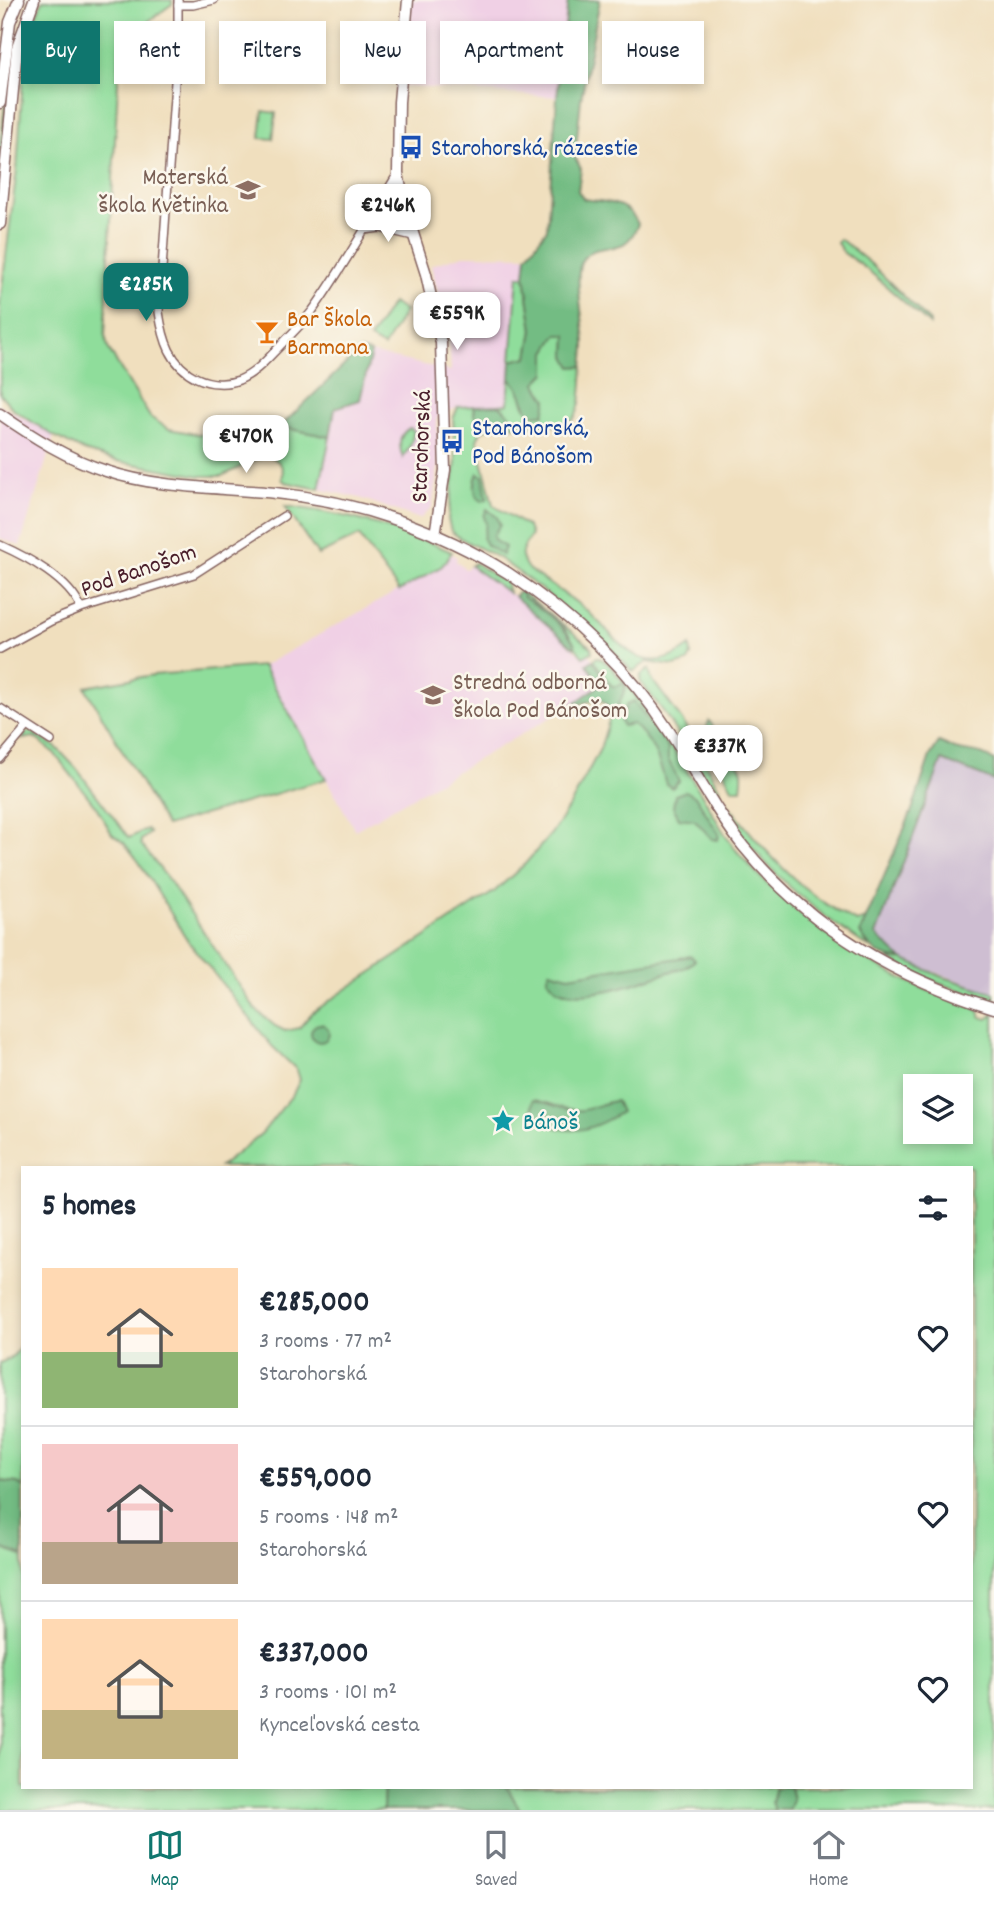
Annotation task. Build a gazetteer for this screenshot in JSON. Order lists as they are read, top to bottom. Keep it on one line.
{"streets":{"street":["Starohorská","Pod Banošom"]},"places":{"bus stop":["Starohorská, rázcestie","Starohorská, Pod Bánošom"],"school or university":["Materská škola Květinka","Stredná odborná škola Pod Bánošom"],"bar":["Bar Škola Barmana"],"place":["Bánoš"]},"page":{"chip":["Buy","Rent","Filters","New","Apartment","House"],"price":["€246K","€285K","€559K","€470K","€337K"],"heading":"5 homes","list":[{"name":"€285,000","note":"3 rooms · 77 m² · Starohorská"},{"name":"€559,000","note":"5 rooms · 148 m² · Starohorská"},{"name":"€337,000","note":"3 rooms · 101 m² · Kynceľovská cesta"}],"tabs":["Map","Saved","Home"]}}
